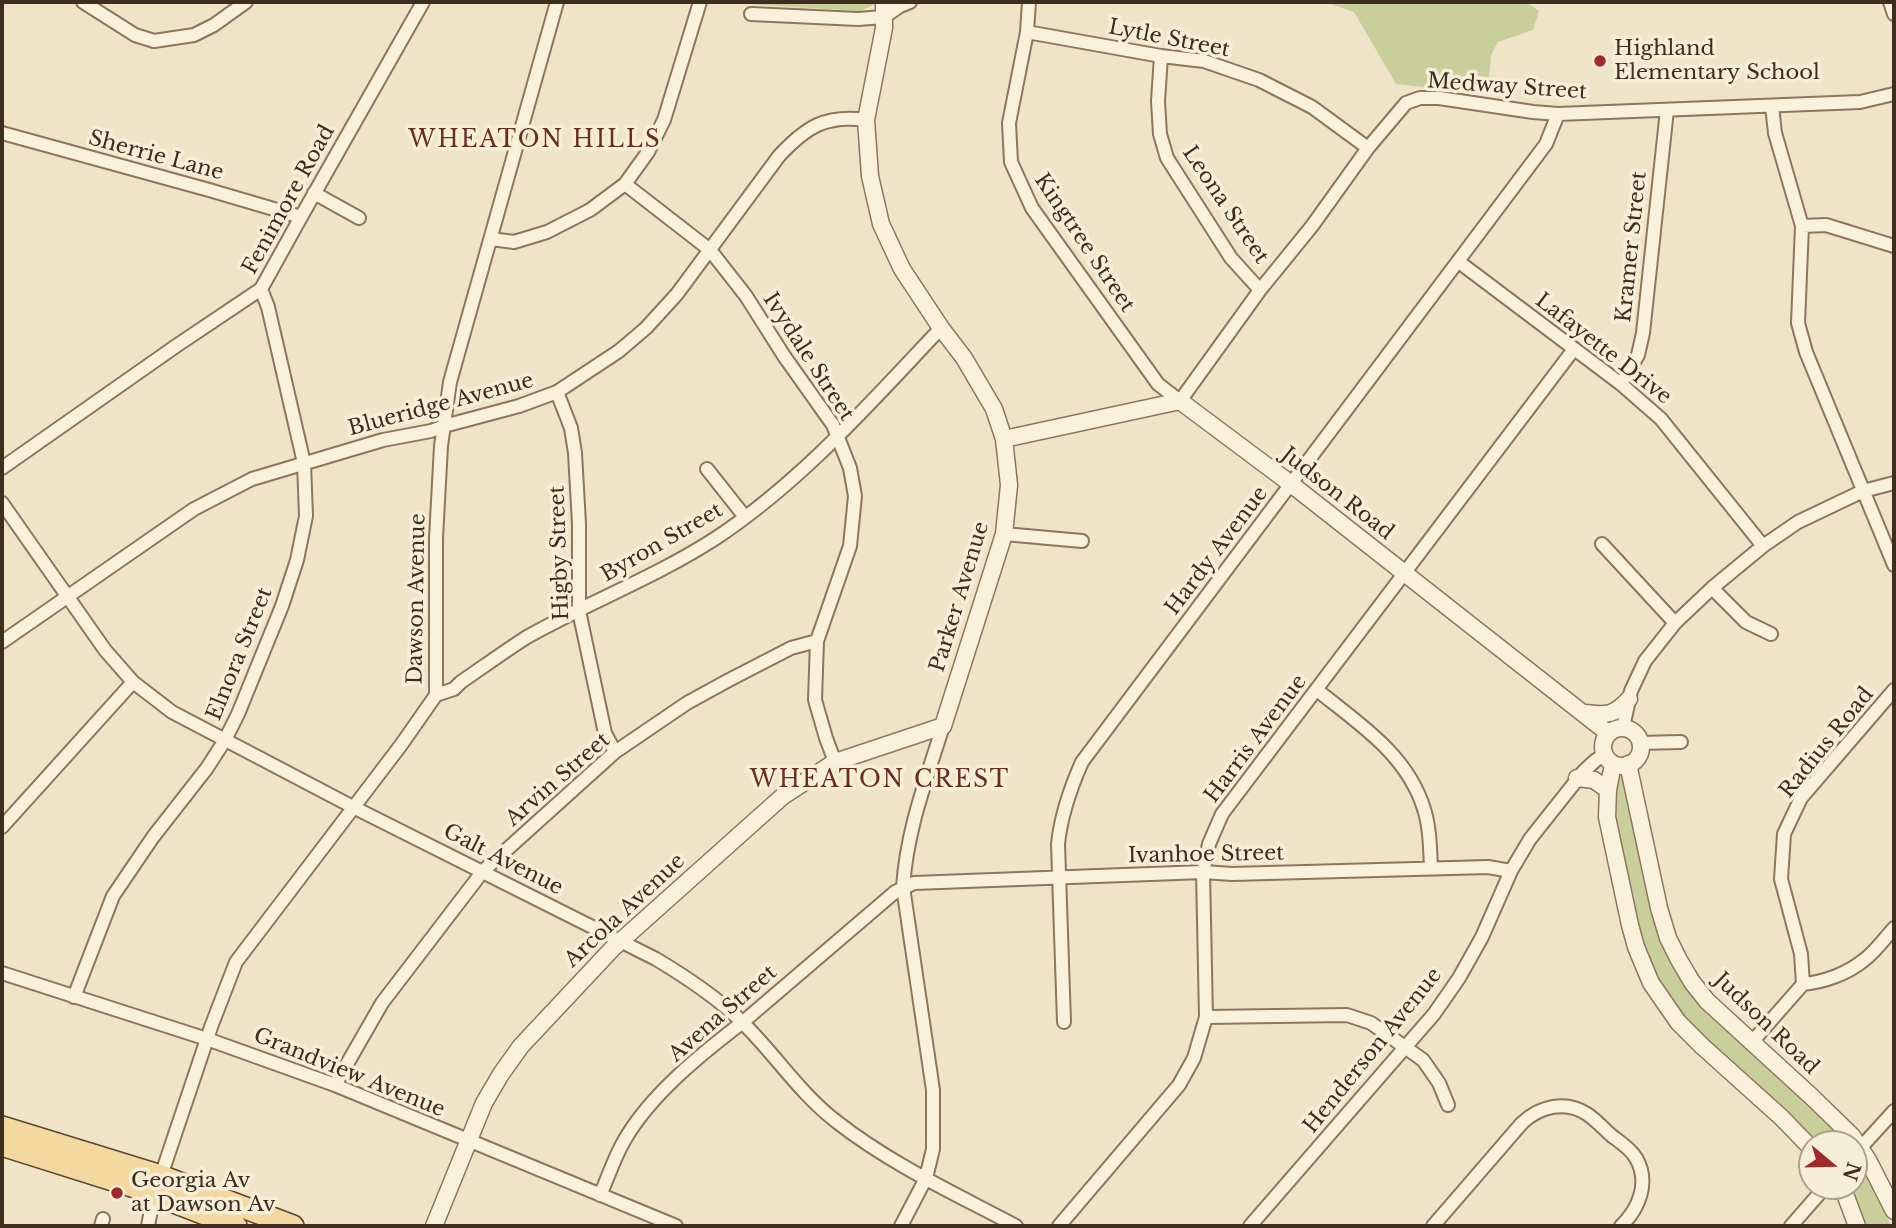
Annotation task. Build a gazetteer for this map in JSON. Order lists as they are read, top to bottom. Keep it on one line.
{"streets":{"street":["Lytle Street","Medway Street","Sherrie Lane","Fenimore Road","Leona Street","Kingtree Street","Kramer Street","Lafayette Drive","Ivydale Street","Blueridge Avenue","Judson Road","Byron Street","Hardy Avenue","Higby Street","Parker Avenue","Dawson Avenue","Elnora Street","Harris Avenue","Radius Road","Arvin Street","Ivanhoe Street","Galt Avenue","Arcola Avenue","Avena Street","Henderson Avenue","Grandview Avenue"]},"crossings":[["Lytle Street","Medway Street"],["Lytle Street","Leona Street"],["Lytle Street","Kingtree Street"],["Medway Street","Leona Street"],["Medway Street","Kingtree Street"],["Medway Street","Kramer Street"],["Medway Street","Judson Road"],["Medway Street","Hardy Avenue"],["Sherrie Lane","Fenimore Road"],["Fenimore Road","Elnora Street"],["Kingtree Street","Judson Road"],["Kramer Street","Lafayette Drive"],["Lafayette Drive","Hardy Avenue"],["Lafayette Drive","Harris Avenue"],["Ivydale Street","Blueridge Avenue"],["Ivydale Street","Byron Street"],["Ivydale Street","Arvin Street"],["Ivydale Street","Arcola Avenue"],["Blueridge Avenue","Higby Street"],["Blueridge Avenue","Parker Avenue"],["Blueridge Avenue","Dawson Avenue"],["Blueridge Avenue","Elnora Street"],["Blueridge Avenue","Galt Avenue"],["Judson Road","Hardy Avenue"],["Judson Road","Harris Avenue"],["Judson Road","Henderson Avenue"],["Byron Street","Higby Street"],["Byron Street","Parker Avenue"],["Byron Street","Dawson Avenue"],["Hardy Avenue","Ivanhoe Street"],["Higby Street","Arvin Street"],["Parker Avenue","Ivanhoe Street"],["Parker Avenue","Galt Avenue"],["Parker Avenue","Arcola Avenue"],["Parker Avenue","Avena Street"],["Dawson Avenue","Galt Avenue"],["Dawson Avenue","Grandview Avenue"],["Elnora Street","Galt Avenue"],["Elnora Street","Grandview Avenue"],["Harris Avenue","Ivanhoe Street"],["Arvin Street","Galt Avenue"],["Arvin Street","Grandview Avenue"],["Ivanhoe Street","Avena Street"],["Ivanhoe Street","Henderson Avenue"],["Galt Avenue","Arcola Avenue"],["Galt Avenue","Avena Street"],["Arcola Avenue","Grandview Avenue"],["Avena Street","Grandview Avenue"]],"districts":["WHEATON HILLS","WHEATON CREST"],"places":["Highland Elementary School","Georgia Av at Dawson Av"],"north":"right"}
